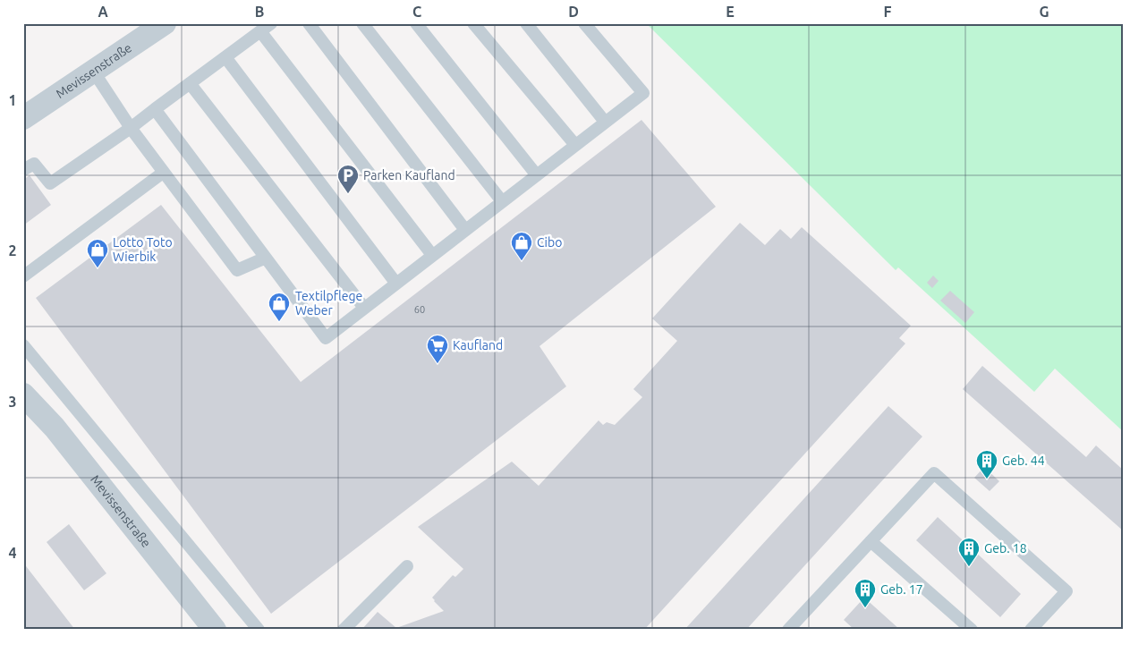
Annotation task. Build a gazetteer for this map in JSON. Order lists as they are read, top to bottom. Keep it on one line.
{"streets":{"street":["Mevissenstraße"]},"places":{"parking":["Parken Kaufland"],"shop":["Cibo","Lotto Toto Wierbik","Textilpflege Weber"],"supermarket":["Kaufland"],"building":["Geb. 44","Geb. 18","Geb. 17"]},"house_numbers":["60"],"grid":{"columns":["A","B","C","D","E","F","G"],"rows":["1","2","3","4"]}}
